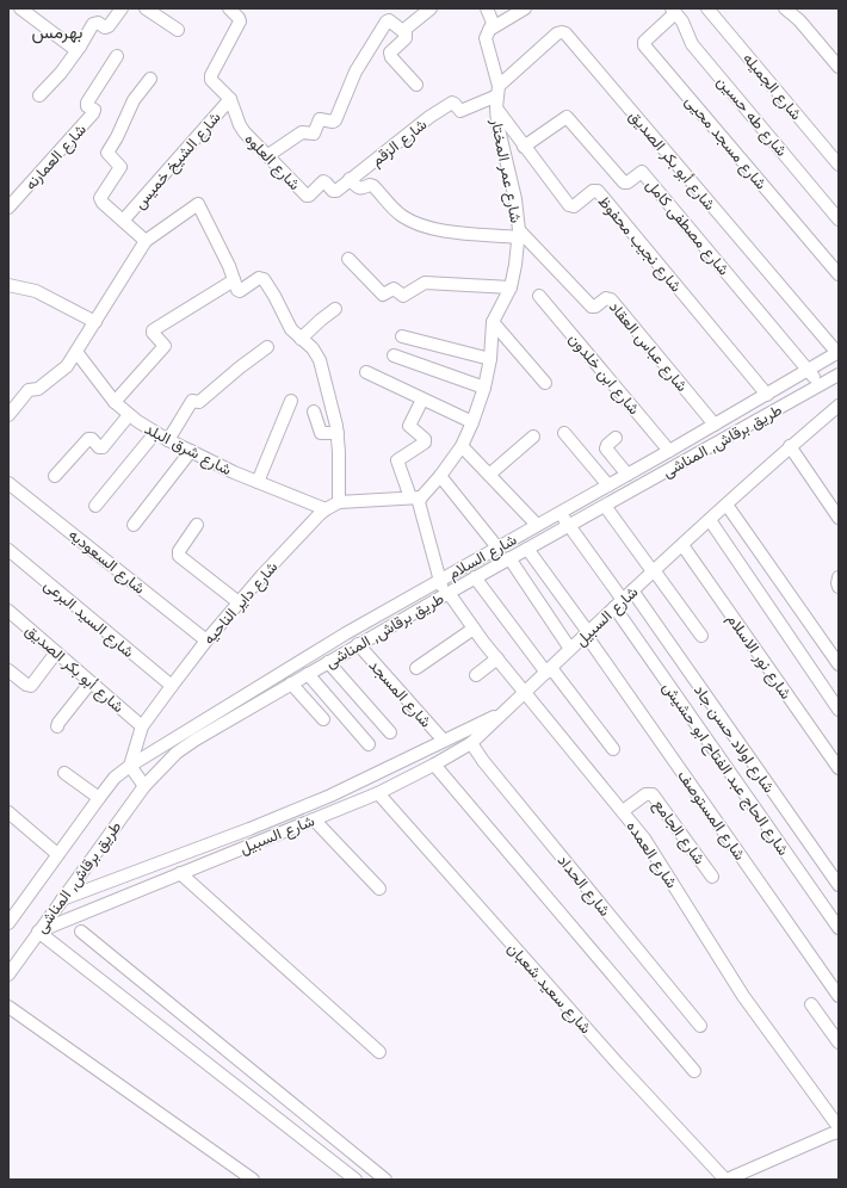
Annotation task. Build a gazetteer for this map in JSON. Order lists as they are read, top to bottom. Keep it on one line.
{"streets":{"street":["شارع الجميله","شارع طه حسين","شارع الزقم","شارع مسجد محيى","شارع العمارنه","شارع الشيخ خميس","شارع أبو بكر الصديق","شارع العلوه","شارع عمر المختار","شارع مصطفى كامل","شارع نجيب محفوظ","شارع عباس العقاد","شارع ابن خلدون","طريق برقاش, المناشى","شارع شرق البلد","شارع السلام","شارع السعوديه","شارع داير الناحيه","شارع السبيل","شارع السيد البرعى","شارع نور الاسلام","شارع المسجد","شارع اولاد حسن جاد","شارع الحاج عبد الفتاح ابو حشيش","شارع المستوصف","شارع الجامع","شارع العمده","شارع الحداد","شارع سعيد شعبان"]},"crossings":[["شارع طه حسين","شارع مسجد محيى"],["شارع الزقم","شارع أبو بكر الصديق"],["شارع الزقم","شارع العلوه"],["شارع الزقم","شارع عمر المختار"],["شارع الشيخ خميس","شارع العلوه"],["شارع أبو بكر الصديق","شارع عمر المختار"],["شارع أبو بكر الصديق","شارع السلام"],["شارع أبو بكر الصديق","شارع داير الناحيه"],["شارع عمر المختار","شارع نجيب محفوظ"],["شارع عمر المختار","شارع عباس العقاد"],["شارع عمر المختار","شارع داير الناحيه"],["شارع مصطفى كامل","شارع نجيب محفوظ"],["شارع مصطفى كامل","طريق برقاش, المناشى"],["شارع مصطفى كامل","شارع السلام"],["شارع نجيب محفوظ","شارع السلام"],["شارع عباس العقاد","شارع السلام"],["شارع ابن خلدون","شارع السلام"],["طريق برقاش, المناشى","شارع السلام"],["طريق برقاش, المناشى","شارع داير الناحيه"],["طريق برقاش, المناشى","شارع السبيل"],["طريق برقاش, المناشى","شارع المسجد"],["طريق برقاش, المناشى","شارع الحاج عبد الفتاح ابو حشيش"],["طريق برقاش, المناشى","شارع المستوصف"],["طريق برقاش, المناشى","شارع العمده"],["شارع شرق البلد","شارع داير الناحيه"],["شارع السلام","شارع داير الناحيه"],["شارع السلام","شارع الحاج عبد الفتاح ابو حشيش"],["شارع السعوديه","شارع داير الناحيه"],["شارع داير الناحيه","شارع السيد البرعى"],["شارع السبيل","شارع نور الاسلام"],["شارع السبيل","شارع المسجد"],["شارع السبيل","شارع اولاد حسن جاد"],["شارع السبيل","شارع الحاج عبد الفتاح ابو حشيش"],["شارع السبيل","شارع المستوصف"],["شارع السبيل","شارع العمده"],["شارع السبيل","شارع الحداد"],["شارع السبيل","شارع سعيد شعبان"],["شارع الجامع","شارع العمده"]],"districts":["بهرمس"]}
